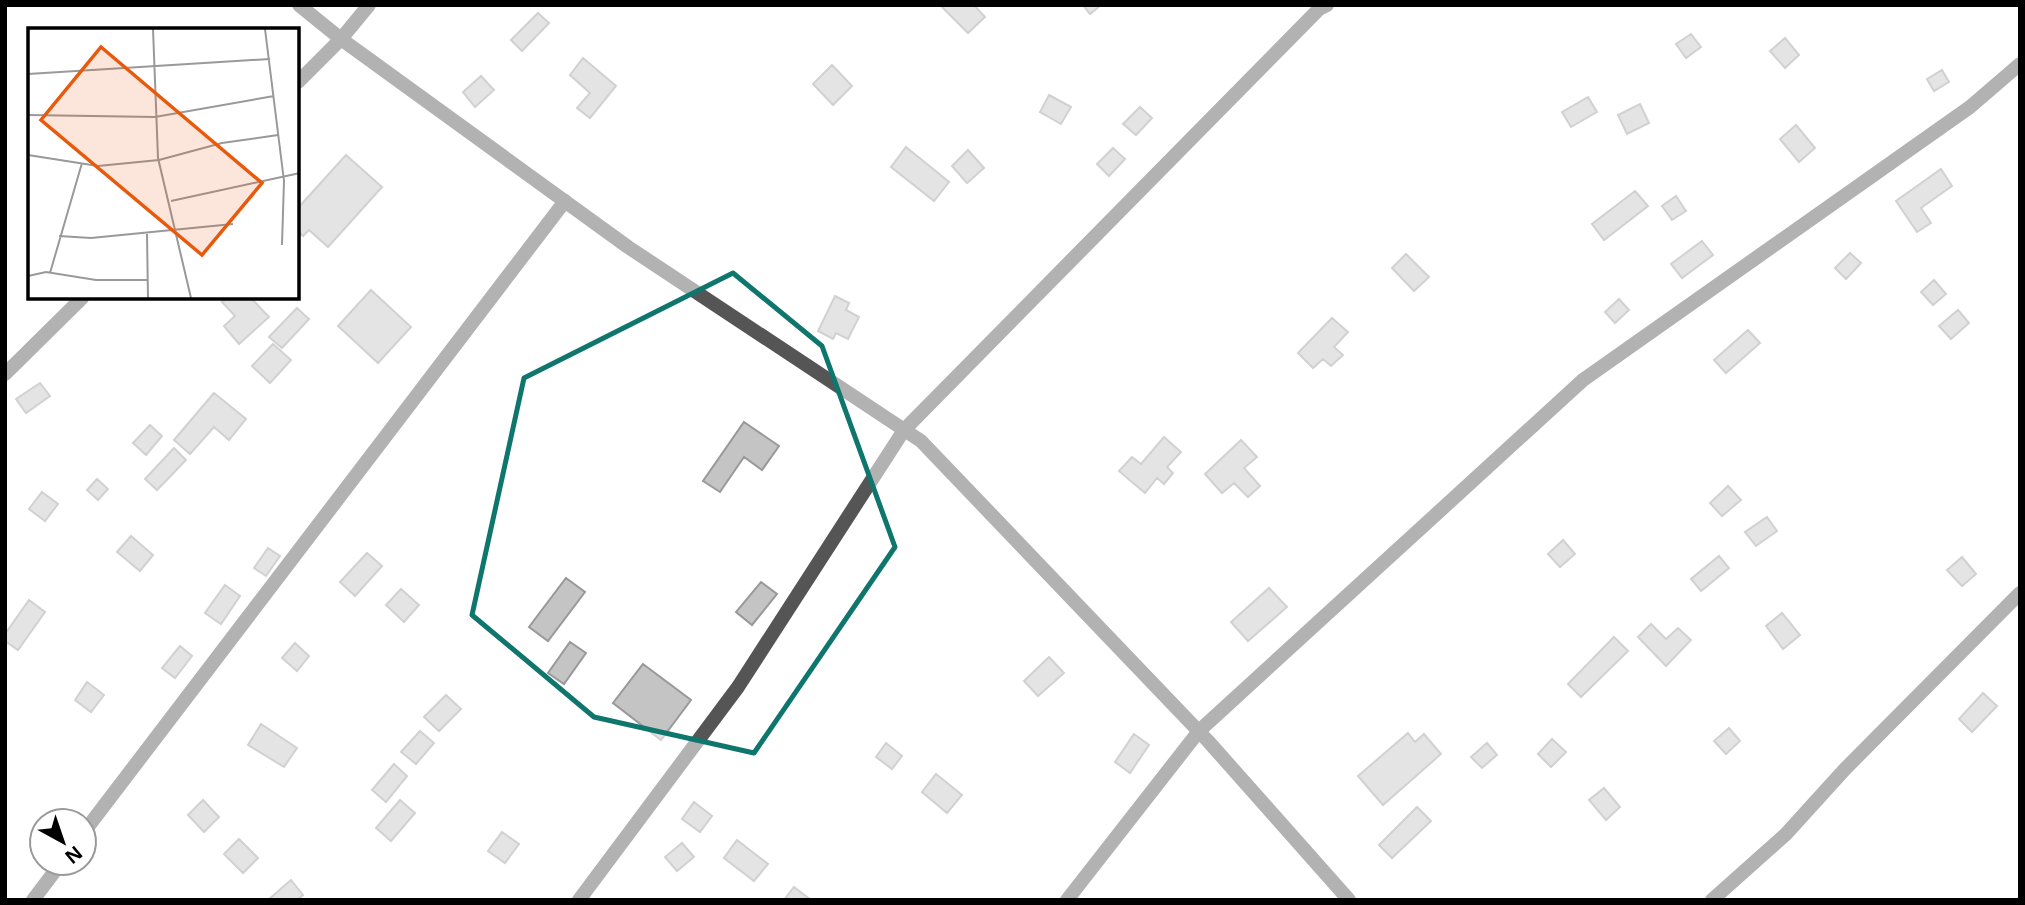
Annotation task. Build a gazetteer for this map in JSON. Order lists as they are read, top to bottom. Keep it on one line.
{"north":"bottom right"}
